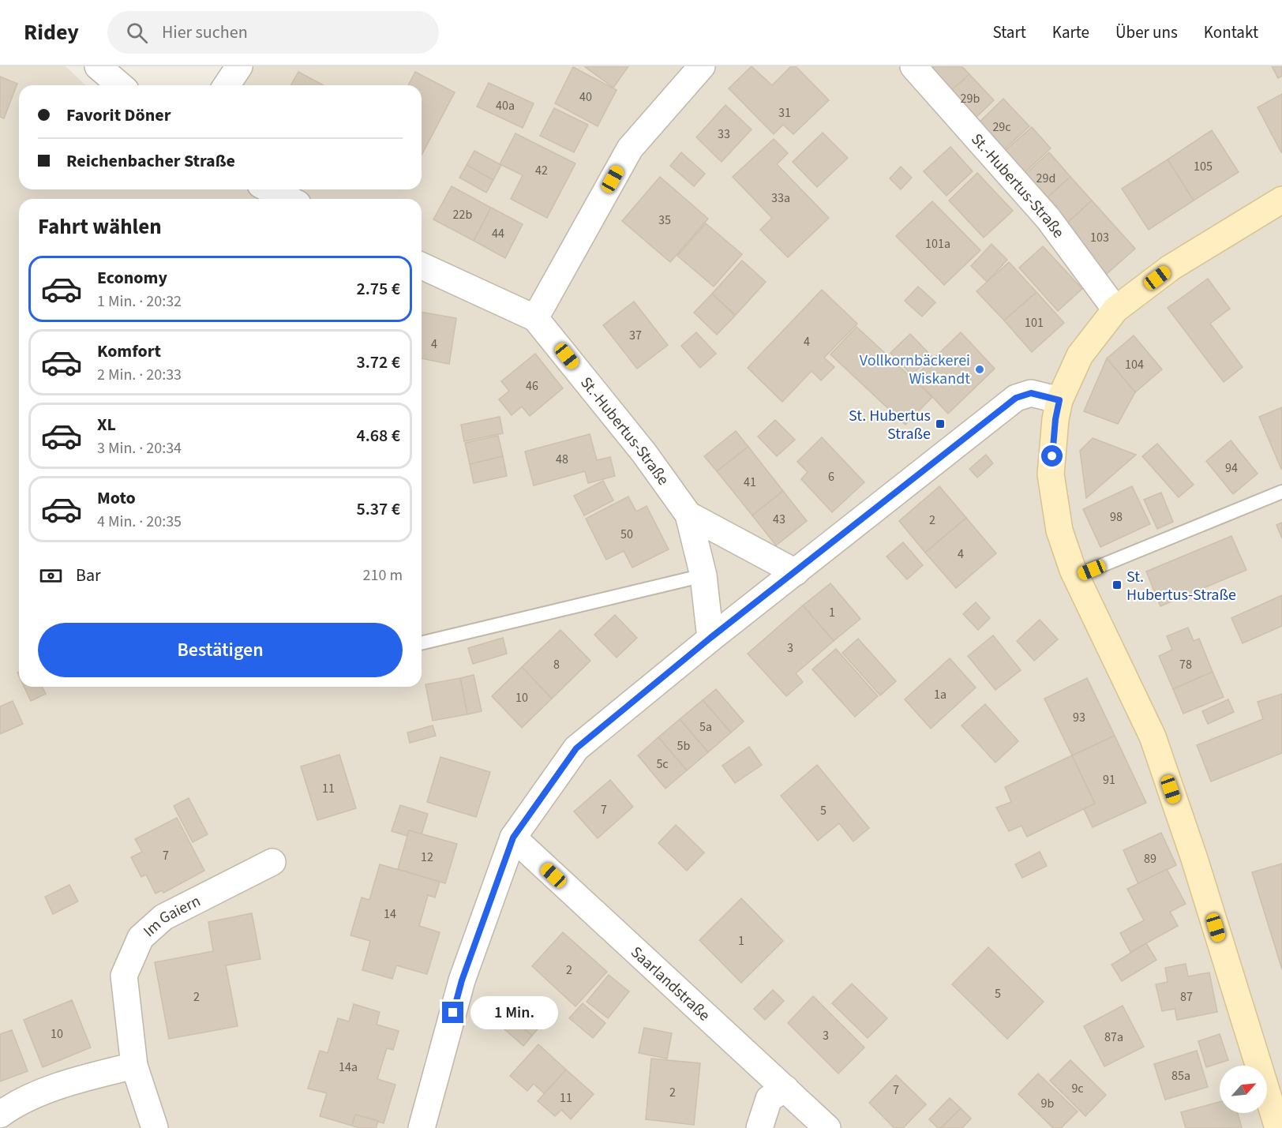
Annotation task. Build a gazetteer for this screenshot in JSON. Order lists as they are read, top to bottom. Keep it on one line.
{"streets":{"street":["St.-Hubertus-Straße","Im Gaiern","Saarlandstraße"]},"places":{"other":["Vollkornbäckerei Wiskandt"],"transit":["St. Hubertus Straße","St. Hubertus-Straße"]},"house_numbers":["40","29b","40a","31","29c","33","105","42","29d","33a","22b","35","44","103","101a","101","37","4","4","104","46","48","94","6","41","98","43","2","50","4","1","3","8","78","1a","10","93","5a","5b","5c","91","11","7","5","7","12","89","14","1","2","5","2","87","10","3","87a","14a","85a","9c","7","2","11","9b"],"north":"top right","page":{"header":"Ridey","search":"Hier suchen","nav":["Start","Karte","Über uns","Kontakt"],"banner":["Favorit Döner","Reichenbacher Straße"],"heading":"Fahrt wählen","list":[{"name":"Economy","note":"1 Min. · 20:32","value":"2.75 €"},{"name":"Komfort","note":"2 Min. · 20:33","value":"3.72 €"},{"name":"XL","note":"3 Min. · 20:34","value":"4.68 €"},{"name":"Moto","note":"4 Min. · 20:35","value":"5.37 €"}],"pay":["Bar","210 m"],"buttons":"Bestätigen","bubble":"1 Min."}}
